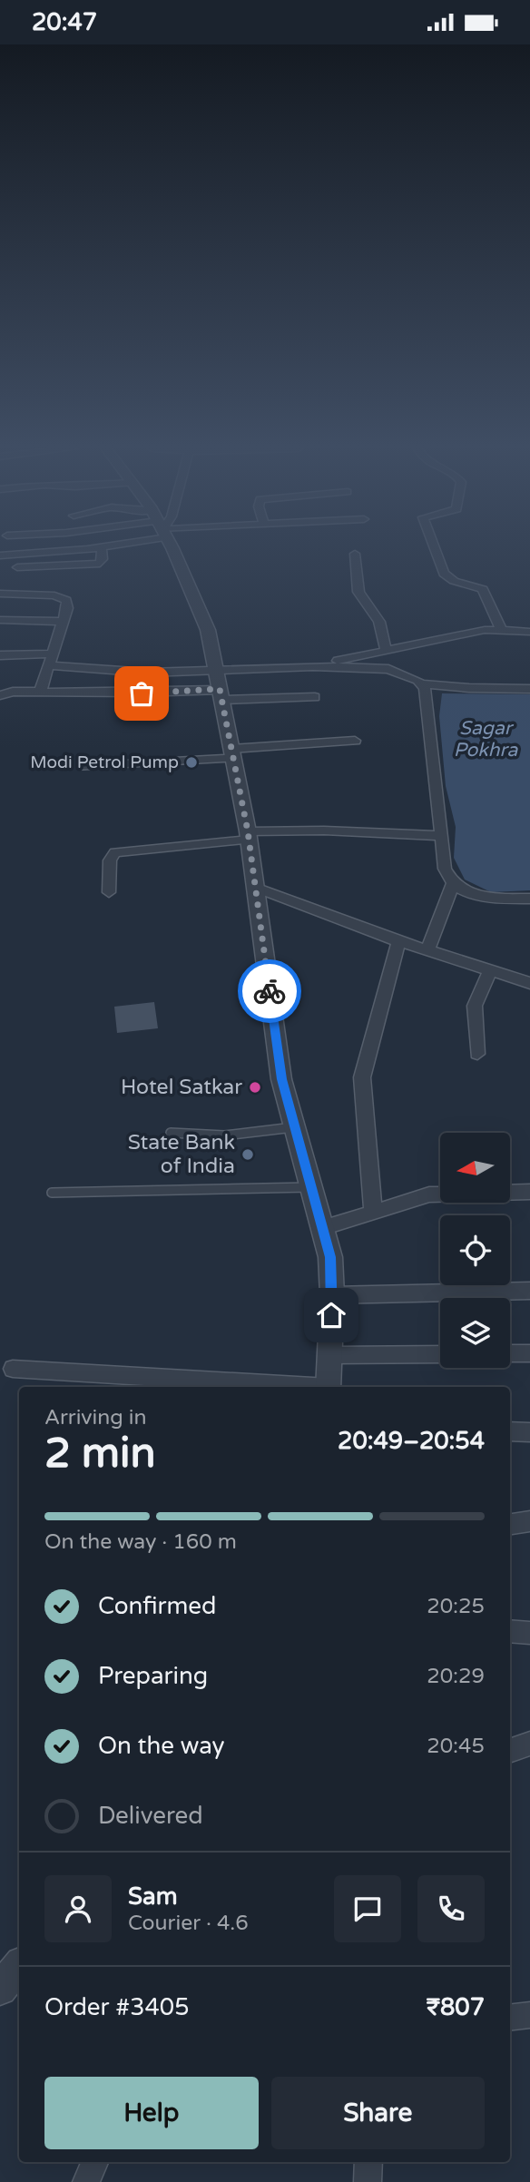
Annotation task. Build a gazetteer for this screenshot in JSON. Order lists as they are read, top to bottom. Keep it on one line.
{"water":["Sagar Pokhra"],"places":["Modi Petrol Pump","Hotel Satkar","State Bank of India"],"north":"left","page":{"status":"20:47","heading":["2 min","Arriving in","20:49–20:54"],"panel":["Sam","Courier · 4.6","Order #3405","₹807"],"bar":"On the way · 160 m","list":[["Confirmed","20:25"],["Preparing","20:29"],["On the way","20:45"],"Delivered"],"buttons":["Help","Share"]}}
